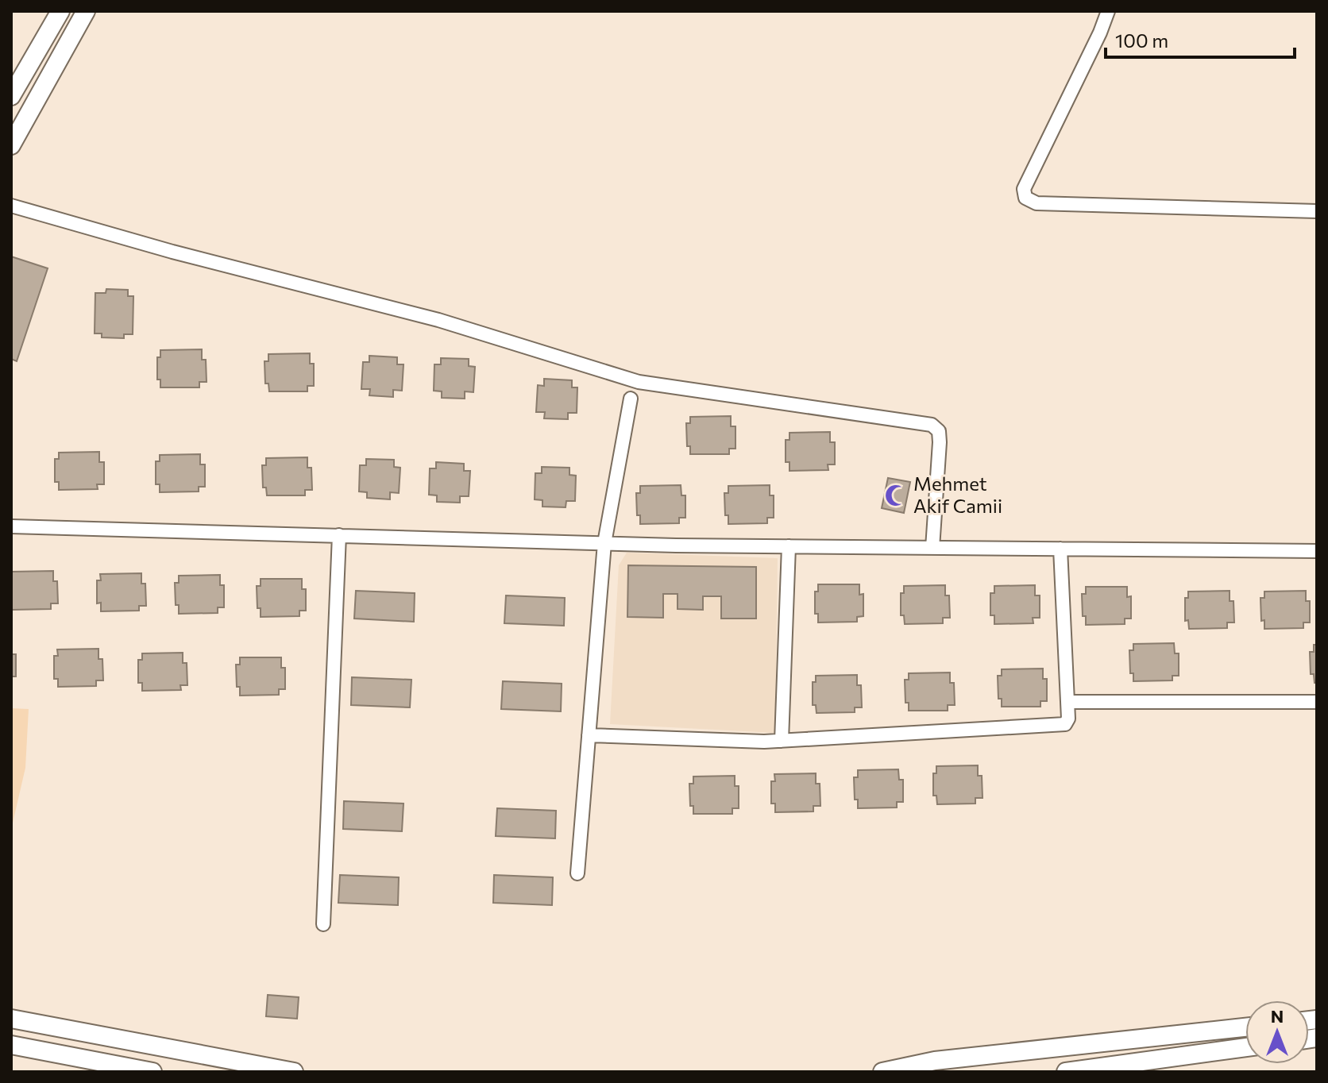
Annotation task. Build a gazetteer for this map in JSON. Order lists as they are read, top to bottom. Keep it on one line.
{"places":{"mosque":["Mehmet Akif Camii"]},"scale_bar":"100 m","north":"top"}
